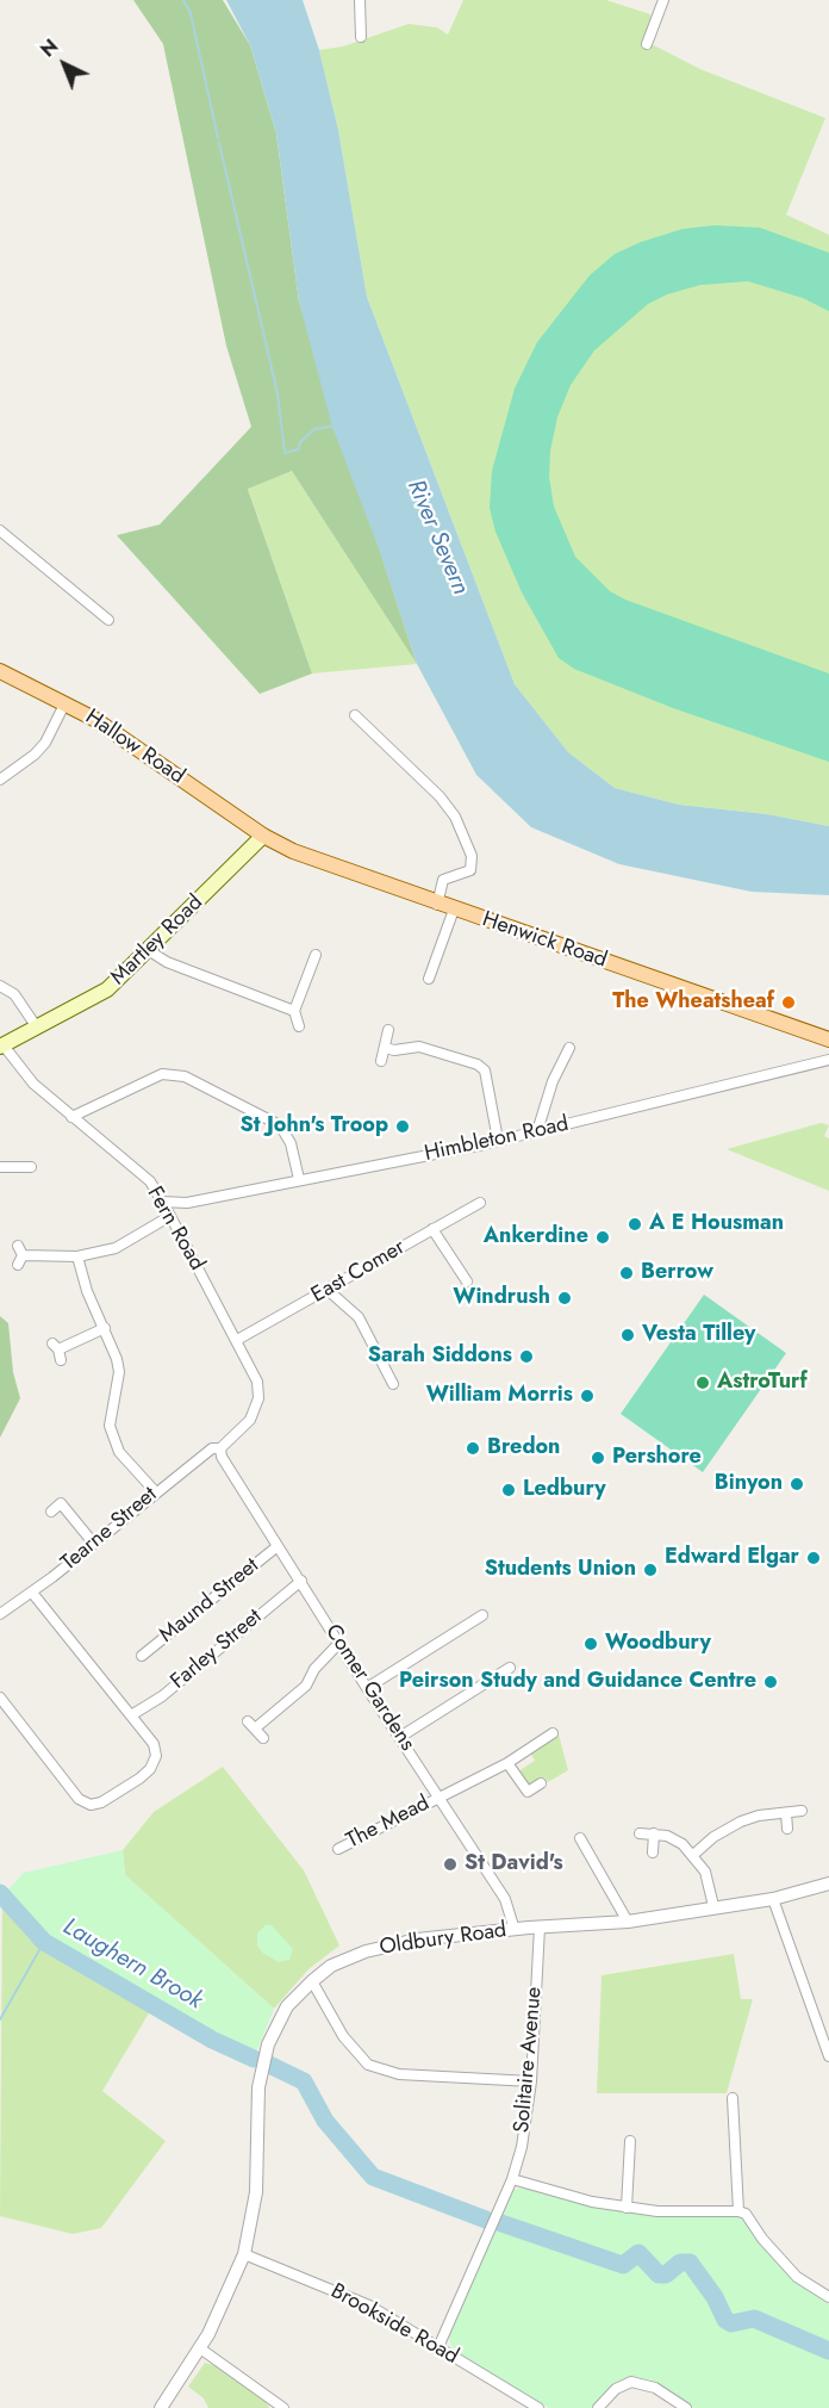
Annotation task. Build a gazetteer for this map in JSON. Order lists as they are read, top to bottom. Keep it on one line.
{"streets":{"main road":["Hallow Road","Martley Road","Henwick Road"],"street":["Himbleton Road","Fern Road","East Comer","Tearne Street","Maund Street","Farley Street","Comer Gardens","The Mead","Oldbury Road","Solitaire Avenue","Brookside Road"]},"crossings":[["Hallow Road","Martley Road"],["Hallow Road","Henwick Road"],["Martley Road","Henwick Road"],["Martley Road","Fern Road"],["Himbleton Road","Fern Road"],["Fern Road","East Comer"],["Fern Road","Tearne Street"],["Fern Road","Comer Gardens"],["Tearne Street","Comer Gardens"],["Maund Street","Comer Gardens"],["Farley Street","Comer Gardens"],["Comer Gardens","The Mead"],["Comer Gardens","Oldbury Road"],["Oldbury Road","Solitaire Avenue"],["Oldbury Road","Brookside Road"],["Solitaire Avenue","Brookside Road"]],"water":["River Severn","Laughern Brook"],"places":["The Wheatsheaf","St John's Troop","A E Housman","Ankerdine","Berrow","Windrush","Vesta Tilley","Sarah Siddons","AstroTurf","William Morris","Bredon","Pershore","Binyon","Ledbury","Edward Elgar","Students Union","Woodbury","Peirson Study and Guidance Centre","St David's"],"north":"top left"}
